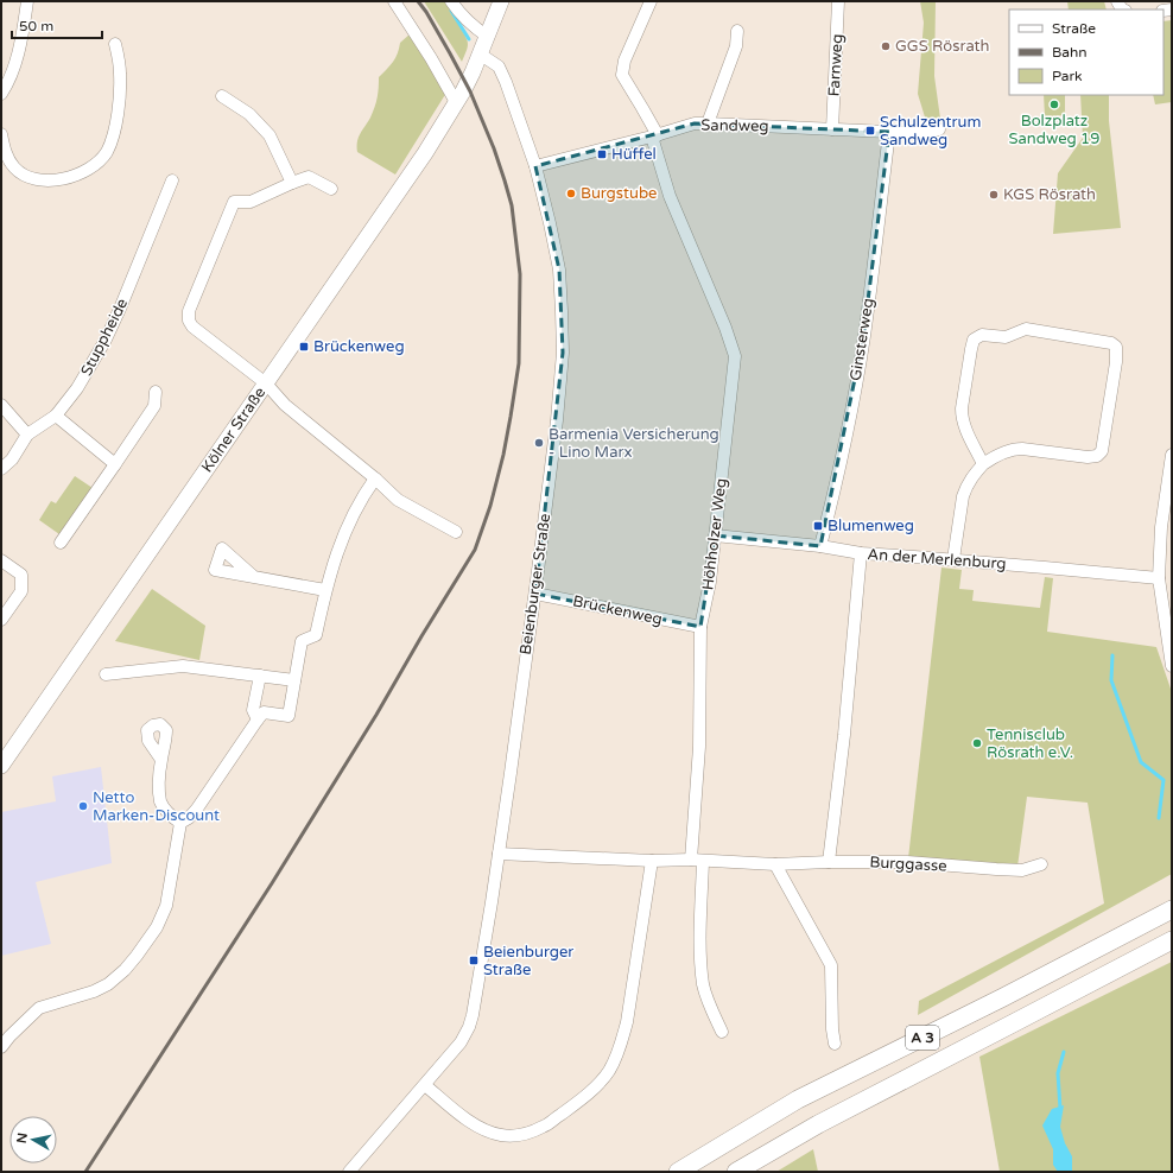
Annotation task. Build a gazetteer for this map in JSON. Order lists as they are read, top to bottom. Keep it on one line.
{"streets":{"highway":["A 3"],"main road":["Kölner Straße"],"street":["Farnweg","Sandweg","Stuppheide","Ginsterweg","Höhholzer Weg","An der Merlenburg","Beienburger Straße","Brückenweg","Burggasse"]},"crossings":[["Farnweg","Sandweg"],["Sandweg","Ginsterweg"],["Sandweg","Höhholzer Weg"],["Sandweg","Beienburger Straße"],["Ginsterweg","An der Merlenburg"],["Kölner Straße","Beienburger Straße"],["Höhholzer Weg","An der Merlenburg"],["Höhholzer Weg","Brückenweg"],["Höhholzer Weg","Burggasse"],["Beienburger Straße","Brückenweg"],["Beienburger Straße","Burggasse"]],"places":{"other":["GGS Rösrath","Bolzplatz Sandweg 19","Burgstube","KGS Rösrath","Barmenia Versicherung - Lino Marx","Tennisclub Rösrath e.V.","Netto Marken-Discount"],"transit":["Schulzentrum Sandweg","Hüffel","Brückenweg","Blumenweg","Beienburger Straße"]},"legend":["Straße","Bahn","Park"],"scale_bar":"50 m","north":"left"}
